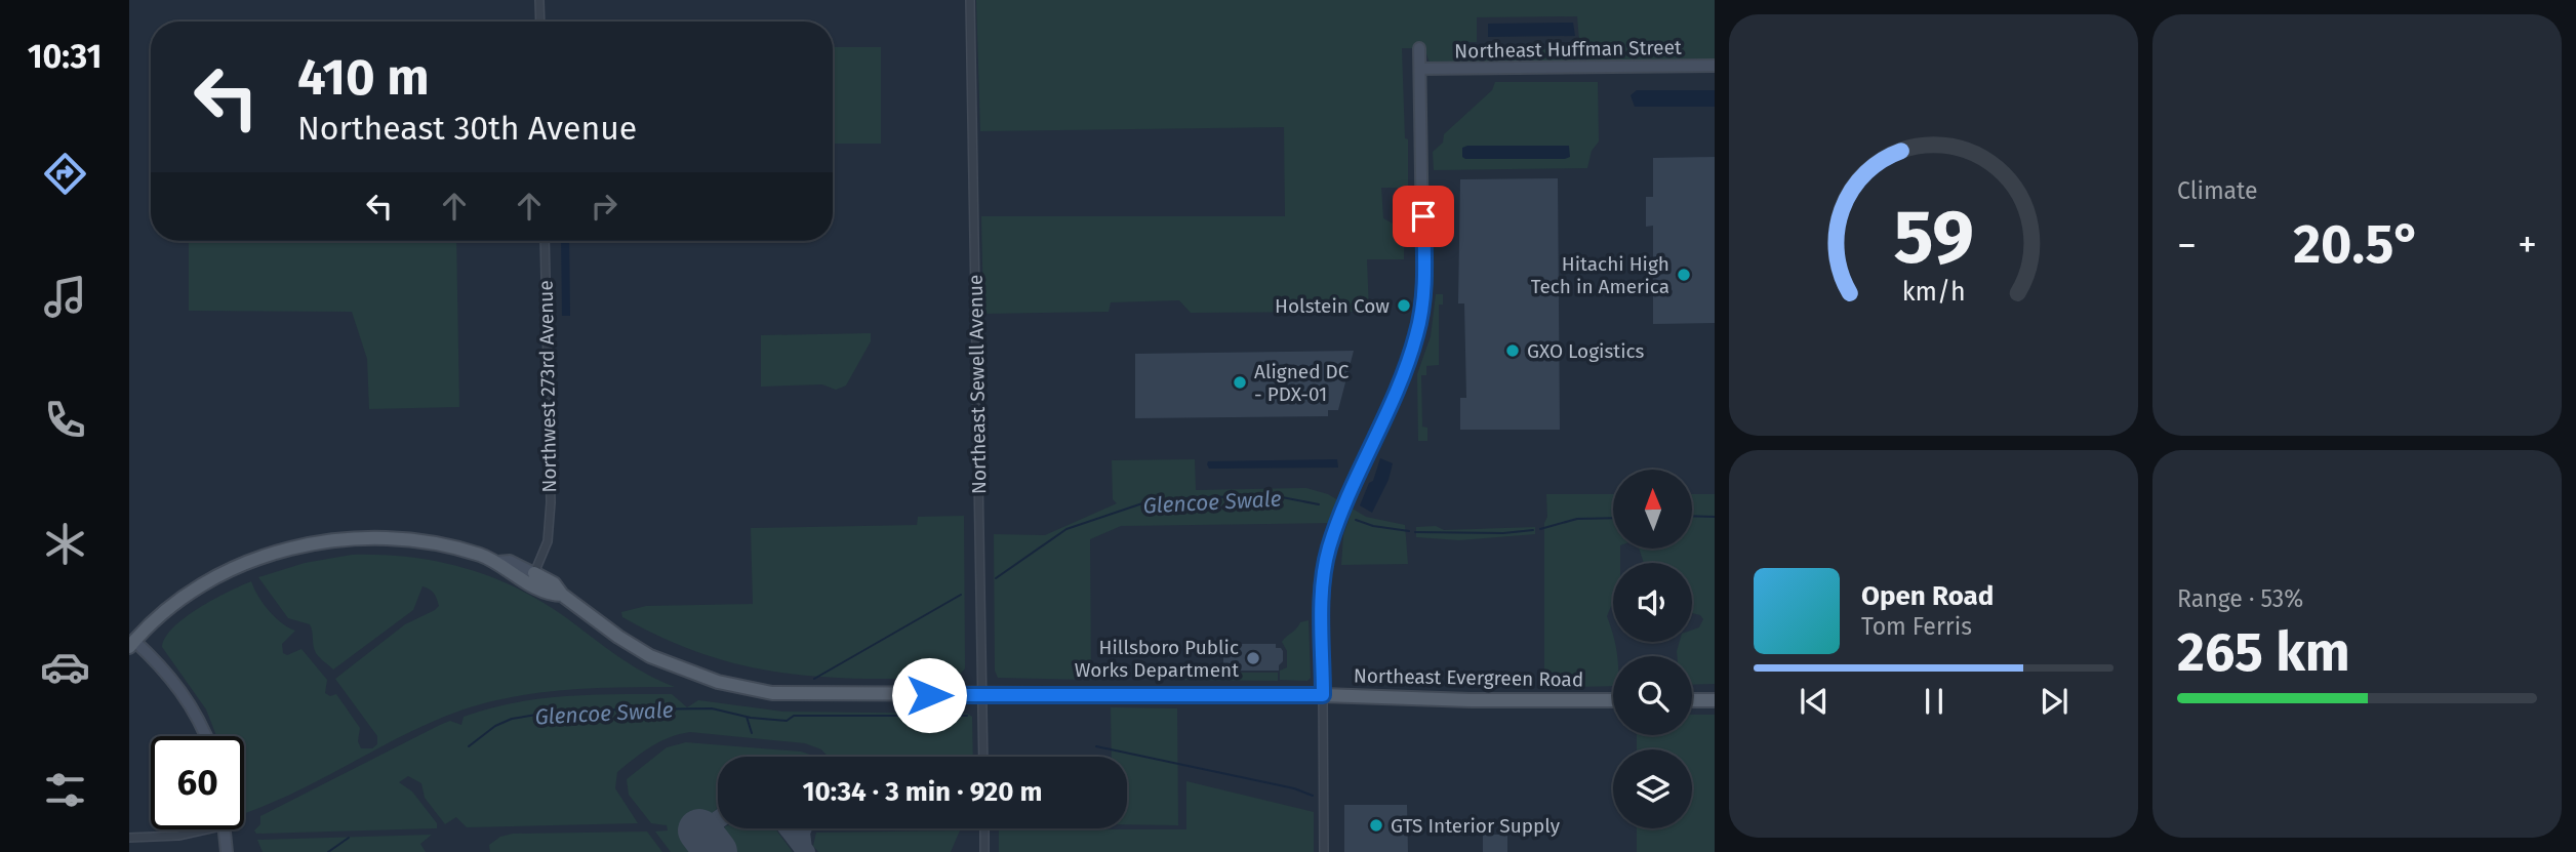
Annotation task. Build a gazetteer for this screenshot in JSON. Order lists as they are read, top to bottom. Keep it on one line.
{"streets":{"main road":["Northeast Evergreen Road"],"street":["Northeast Huffman Street","Northeast Sewell Avenue","Northwest 273rd Avenue"]},"crossings":[["Northeast Sewell Avenue","Northeast Evergreen Road"],["Northwest 273rd Avenue","Northeast Evergreen Road"]],"water":["Glencoe Swale"],"places":["Hitachi High Tech in America","Holstein Cow","GXO Logistics","Aligned DC - PDX-01","Hillsboro Public Works Department","GTS Interior Supply"],"north":"top","page":{"tabs":"10:31","tile":["Climate",["Range · 53%","265 km"]],"turn":["410 m","Northeast 30th Avenue"],"heat":["−","20.5°","+"],"song":["Open Road","Tom Ferris"],"limit":"60","trip":"10:34 · 3 min · 920 m","gauge":["59","km/h"]}}
